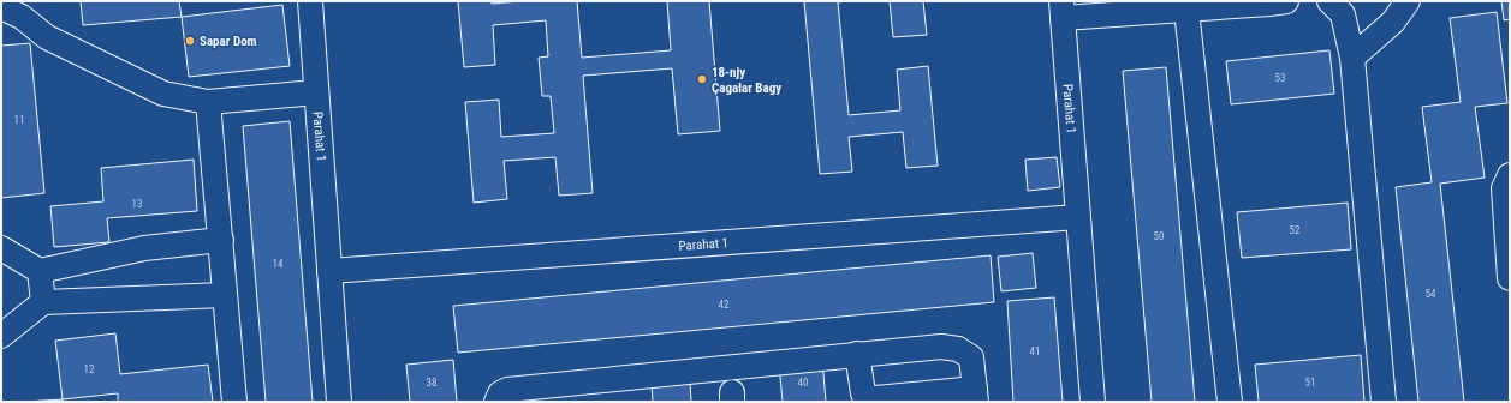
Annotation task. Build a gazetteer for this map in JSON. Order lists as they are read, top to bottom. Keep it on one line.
{"streets":{"street":["Parahat 1"]},"places":["Sapar Dom","18-njy Çagalar Bagy"],"house_numbers":["53","11","13","52","50","14","54","42","41","12","38","40","51"]}
